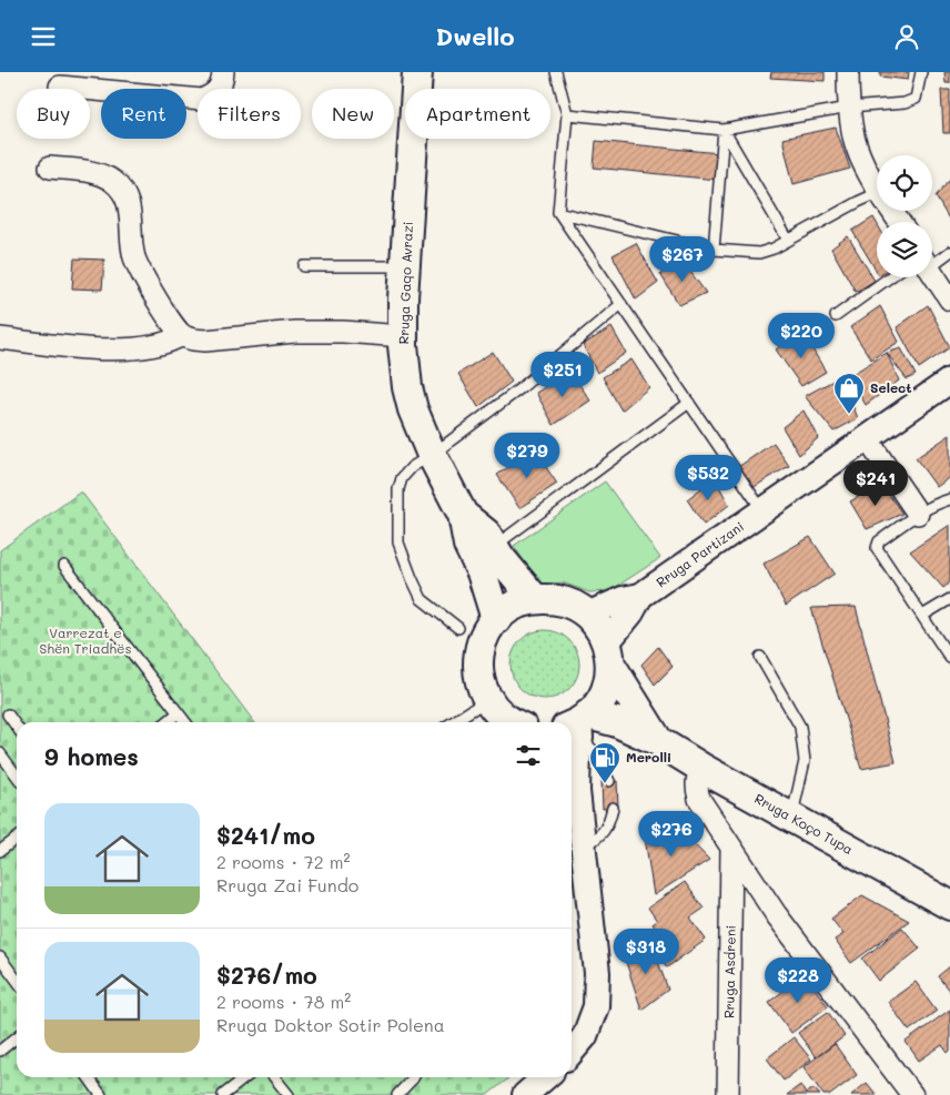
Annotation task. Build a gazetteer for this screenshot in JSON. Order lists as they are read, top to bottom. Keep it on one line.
{"streets":{"main road":["Rruga Gaqo Avrazi","Rruga Koço Tupa"],"street":["Rruga Partizani","Rruga Asdreni"]},"crossings":[["Rruga Partizani","Rruga Koço Tupa"]],"parks":["Varrezat e Shën Triadhës"],"places":{"shop":["Select"],"fuel station":["Merolli"]},"page":{"header":"Dwello","chip":["Buy","Rent","Filters","New","Apartment"],"price":["$267","$220","$251","$279","$532","$241","$276","$318","$228"],"heading":"9 homes","list":[{"name":"$241/mo","note":"2 rooms · 72 m² · Rruga Zai Fundo"},{"name":"$276/mo","note":"2 rooms · 78 m² · Rruga Doktor Sotir Polena"}]}}
